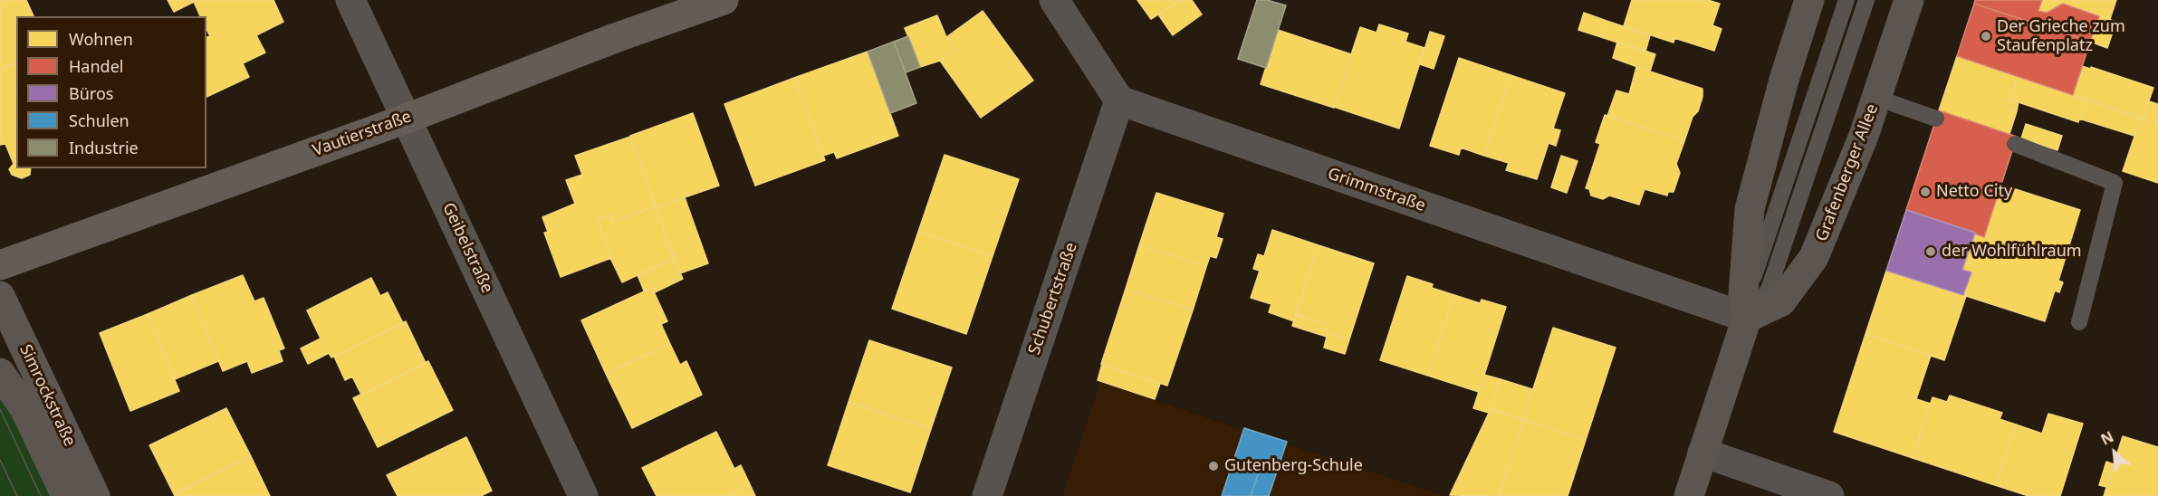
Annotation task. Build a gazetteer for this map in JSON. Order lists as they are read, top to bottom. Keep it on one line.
{"streets":{"main road":["Vautierstraße"],"street":["Grafenberger Allee","Grimmstraße","Geibelstraße","Schubertstraße","Simrockstraße"]},"crossings":[["Vautierstraße","Geibelstraße"],["Grafenberger Allee","Grimmstraße"],["Grimmstraße","Schubertstraße"]],"places":["Der Grieche zum Staufenplatz","Netto City","der Wohlfühlraum","Gutenberg-Schule"],"legend":["Wohnen","Handel","Büros","Schulen","Industrie"],"north":"top left"}
